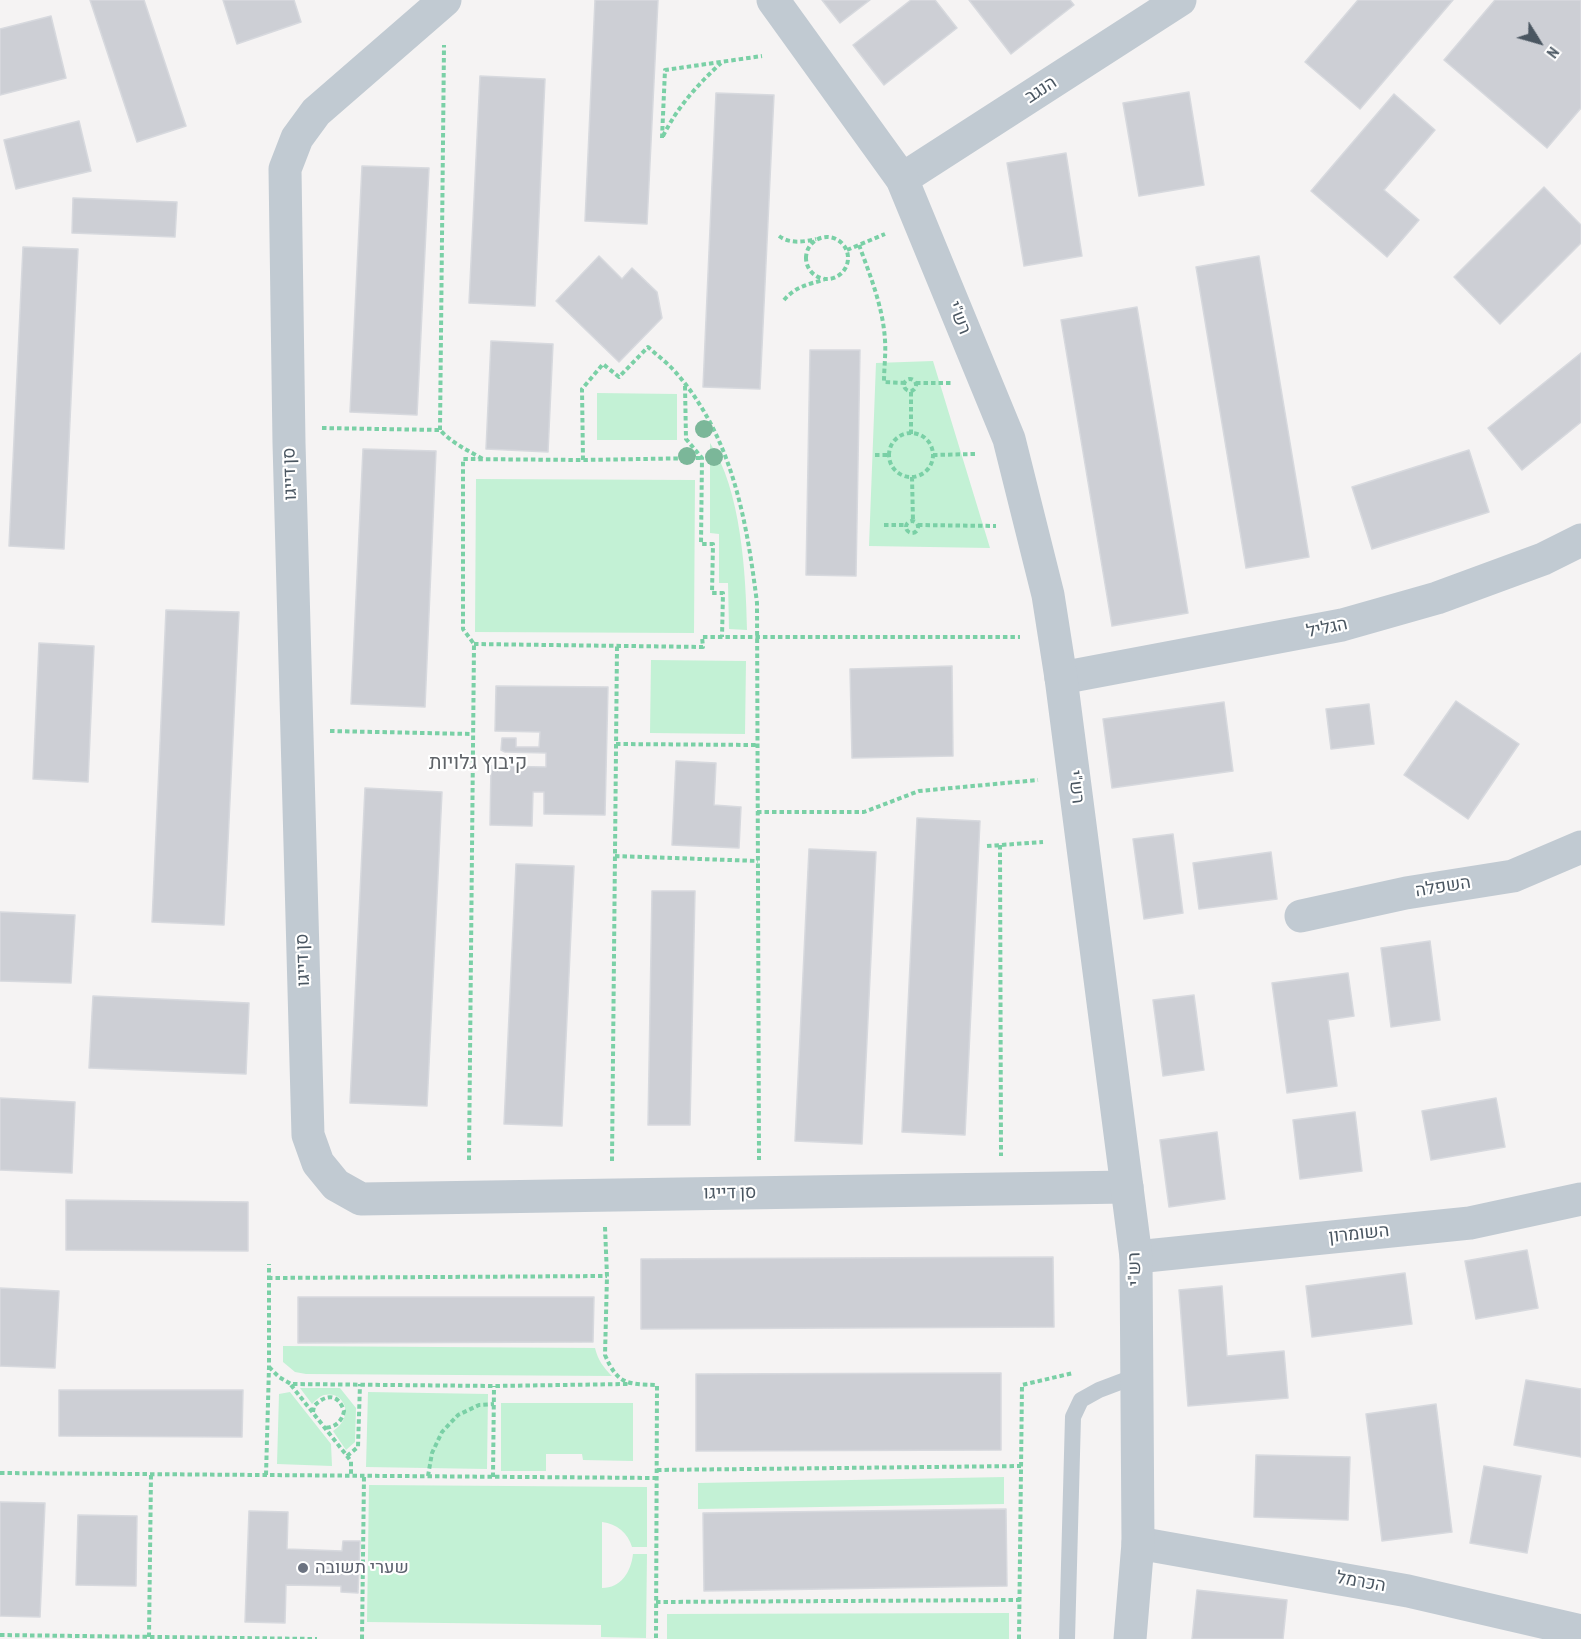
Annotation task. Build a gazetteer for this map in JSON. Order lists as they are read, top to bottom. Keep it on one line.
{"streets":{"street":["הנגב","רש\"י","סן דייגו","הגליל","השפלה","השומרון","הכרמל"]},"crossings":[["הנגב","רש\"י"],["רש\"י","סן דייגו"],["רש\"י","הגליל"],["רש\"י","השומרון"],["רש\"י","הכרמל"]],"districts":["קיבוץ גלויות"],"places":["שערי תשובה"],"north":"bottom right"}
